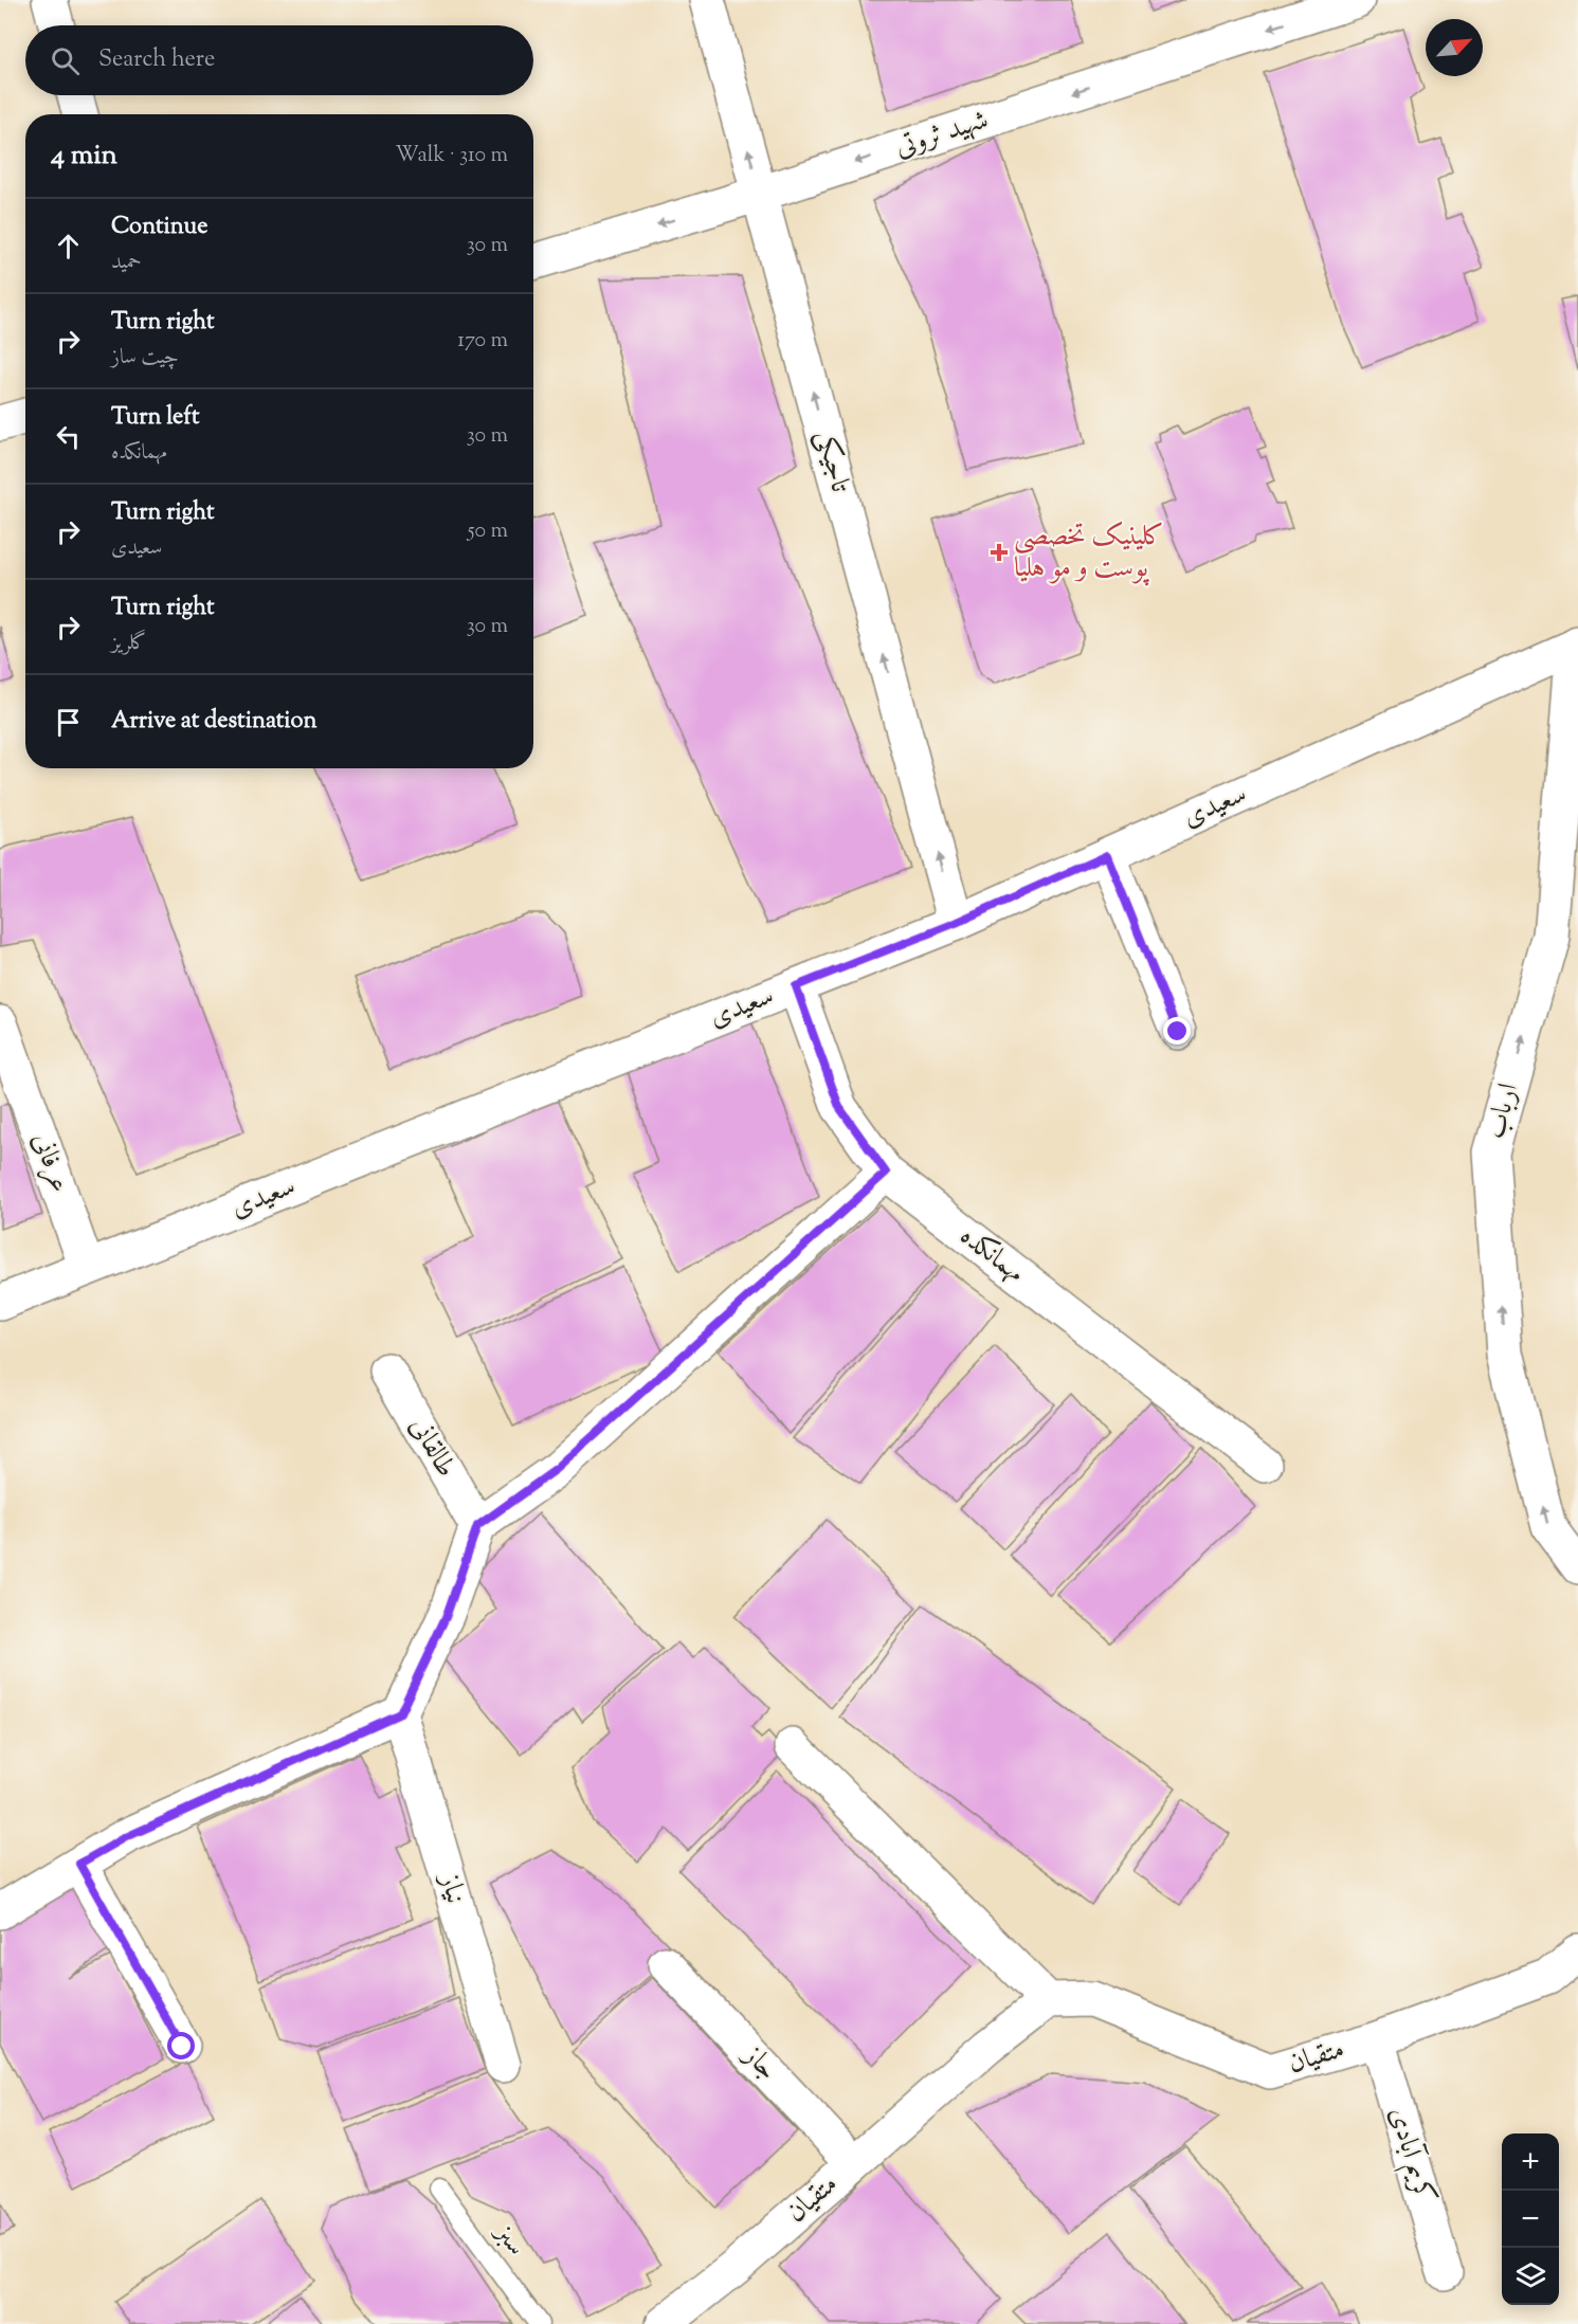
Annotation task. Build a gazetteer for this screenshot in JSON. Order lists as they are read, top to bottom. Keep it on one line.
{"streets":{"street":["شهید ثروتی","تاجیکی","سعیدی","ارباب","عرفانی","مهمانکده","طالقانی","نیاز","متقیان","جاز","کریم آبادی"],"lane":["سبز"]},"crossings":[["شهید ثروتی","تاجیکی"],["تاجیکی","سعیدی"],["سعیدی","ارباب"],["سعیدی","عرفانی"],["سعیدی","مهمانکده"],["متقیان","جاز"],["متقیان","کریم آبادی"]],"one_way":["شهید ثروتی","تاجیکی","ارباب"],"places":{"health":["کلینیک تخصصی پوست و مو هلیا"]},"north":"top right","page":{"search":"Search here","heading":["4 min","Walk · 310 m"],"list":[["Continue","حمید","30 m"],["Turn right","چیت ساز","170 m"],["Turn left","مهمانکده","30 m"],["Turn right","سعیدی","50 m"],["Turn right","گلریز","30 m"],"Arrive at destination"],"map_buttons":["+","−"]}}
